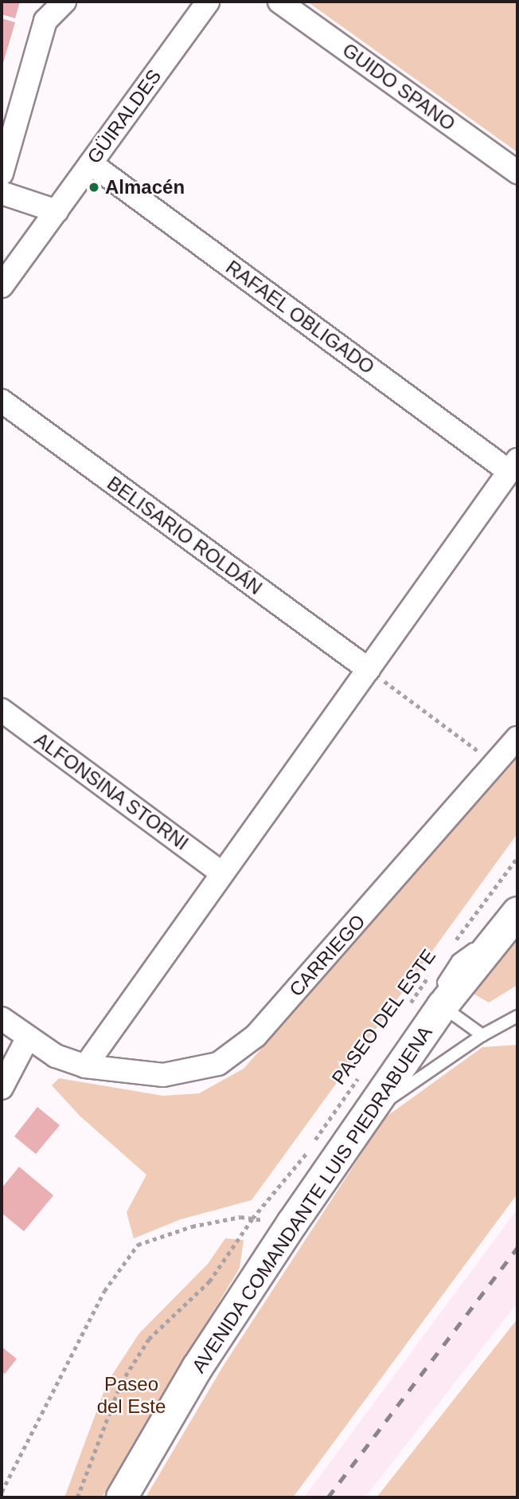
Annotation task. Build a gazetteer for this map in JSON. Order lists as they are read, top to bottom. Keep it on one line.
{"streets":{"main road":["AVENIDA COMANDANTE LUIS PIEDRABUENA"],"street":["GUIDO SPANO","GÜIRALDES","RAFAEL OBLIGADO","BELISARIO ROLDÁN","ALFONSINA STORNI","CARRIEGO"],"path":["PASEO DEL ESTE"]},"crossings":[["GÜIRALDES","RAFAEL OBLIGADO"]],"parks":["Paseo del Este"],"places":["Almacén"]}
